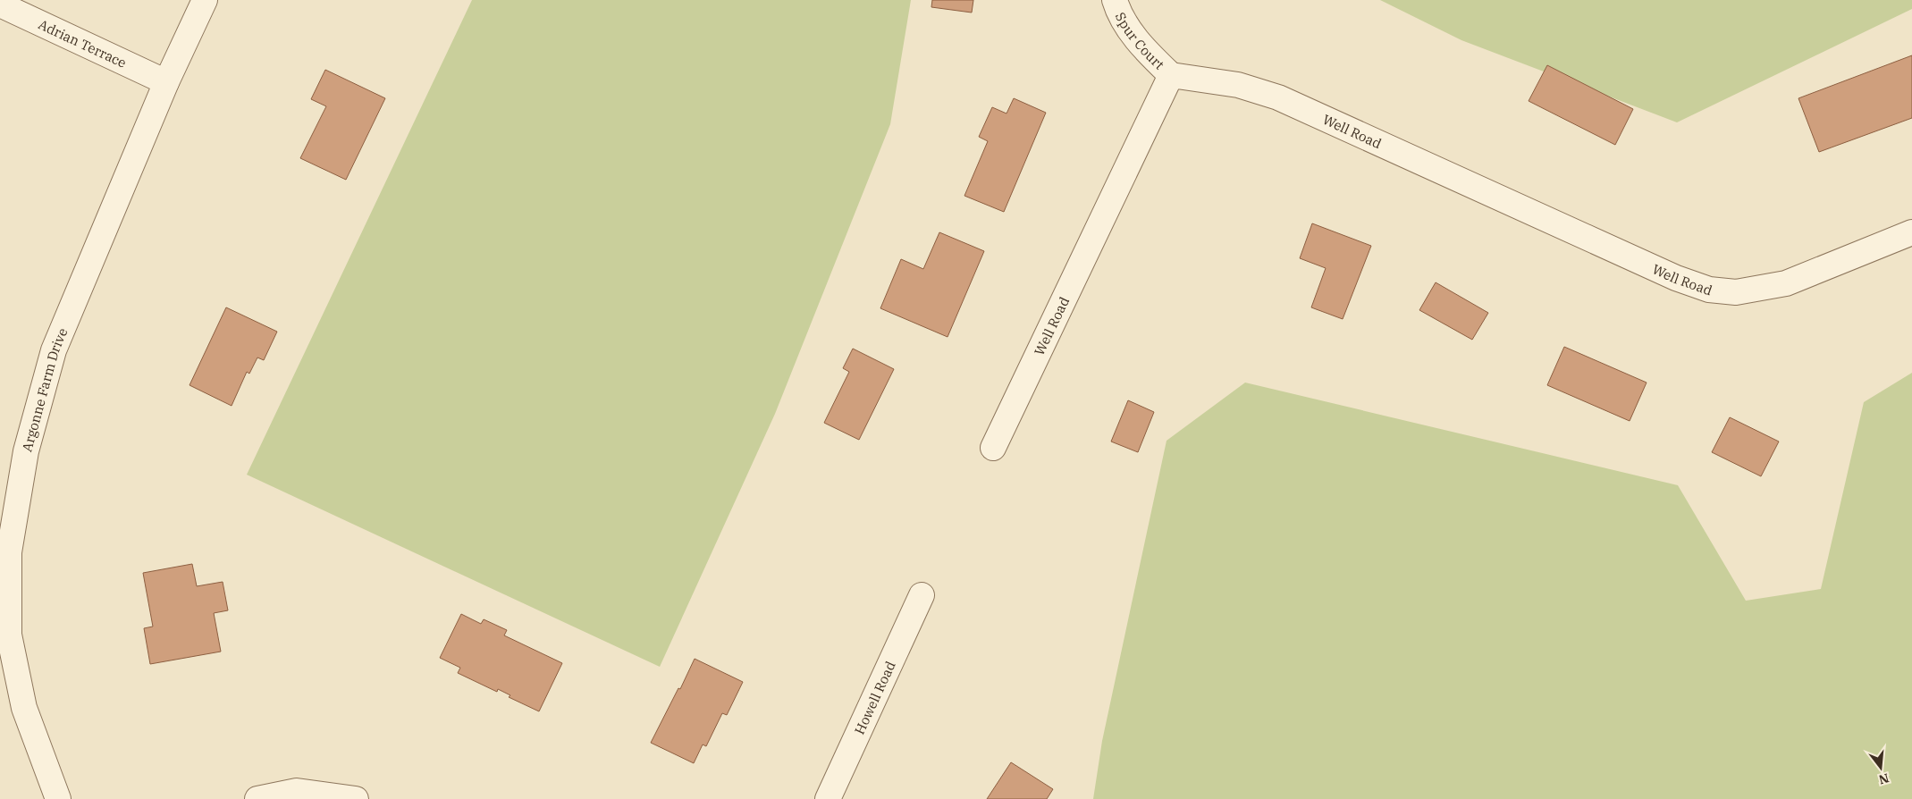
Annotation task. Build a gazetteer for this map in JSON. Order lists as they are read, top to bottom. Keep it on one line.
{"streets":{"street":["Spur Court","Adrian Terrace","Well Road","Argonne Farm Drive","Howell Road"]},"crossings":[["Spur Court","Well Road"],["Adrian Terrace","Argonne Farm Drive"]],"north":"bottom"}
